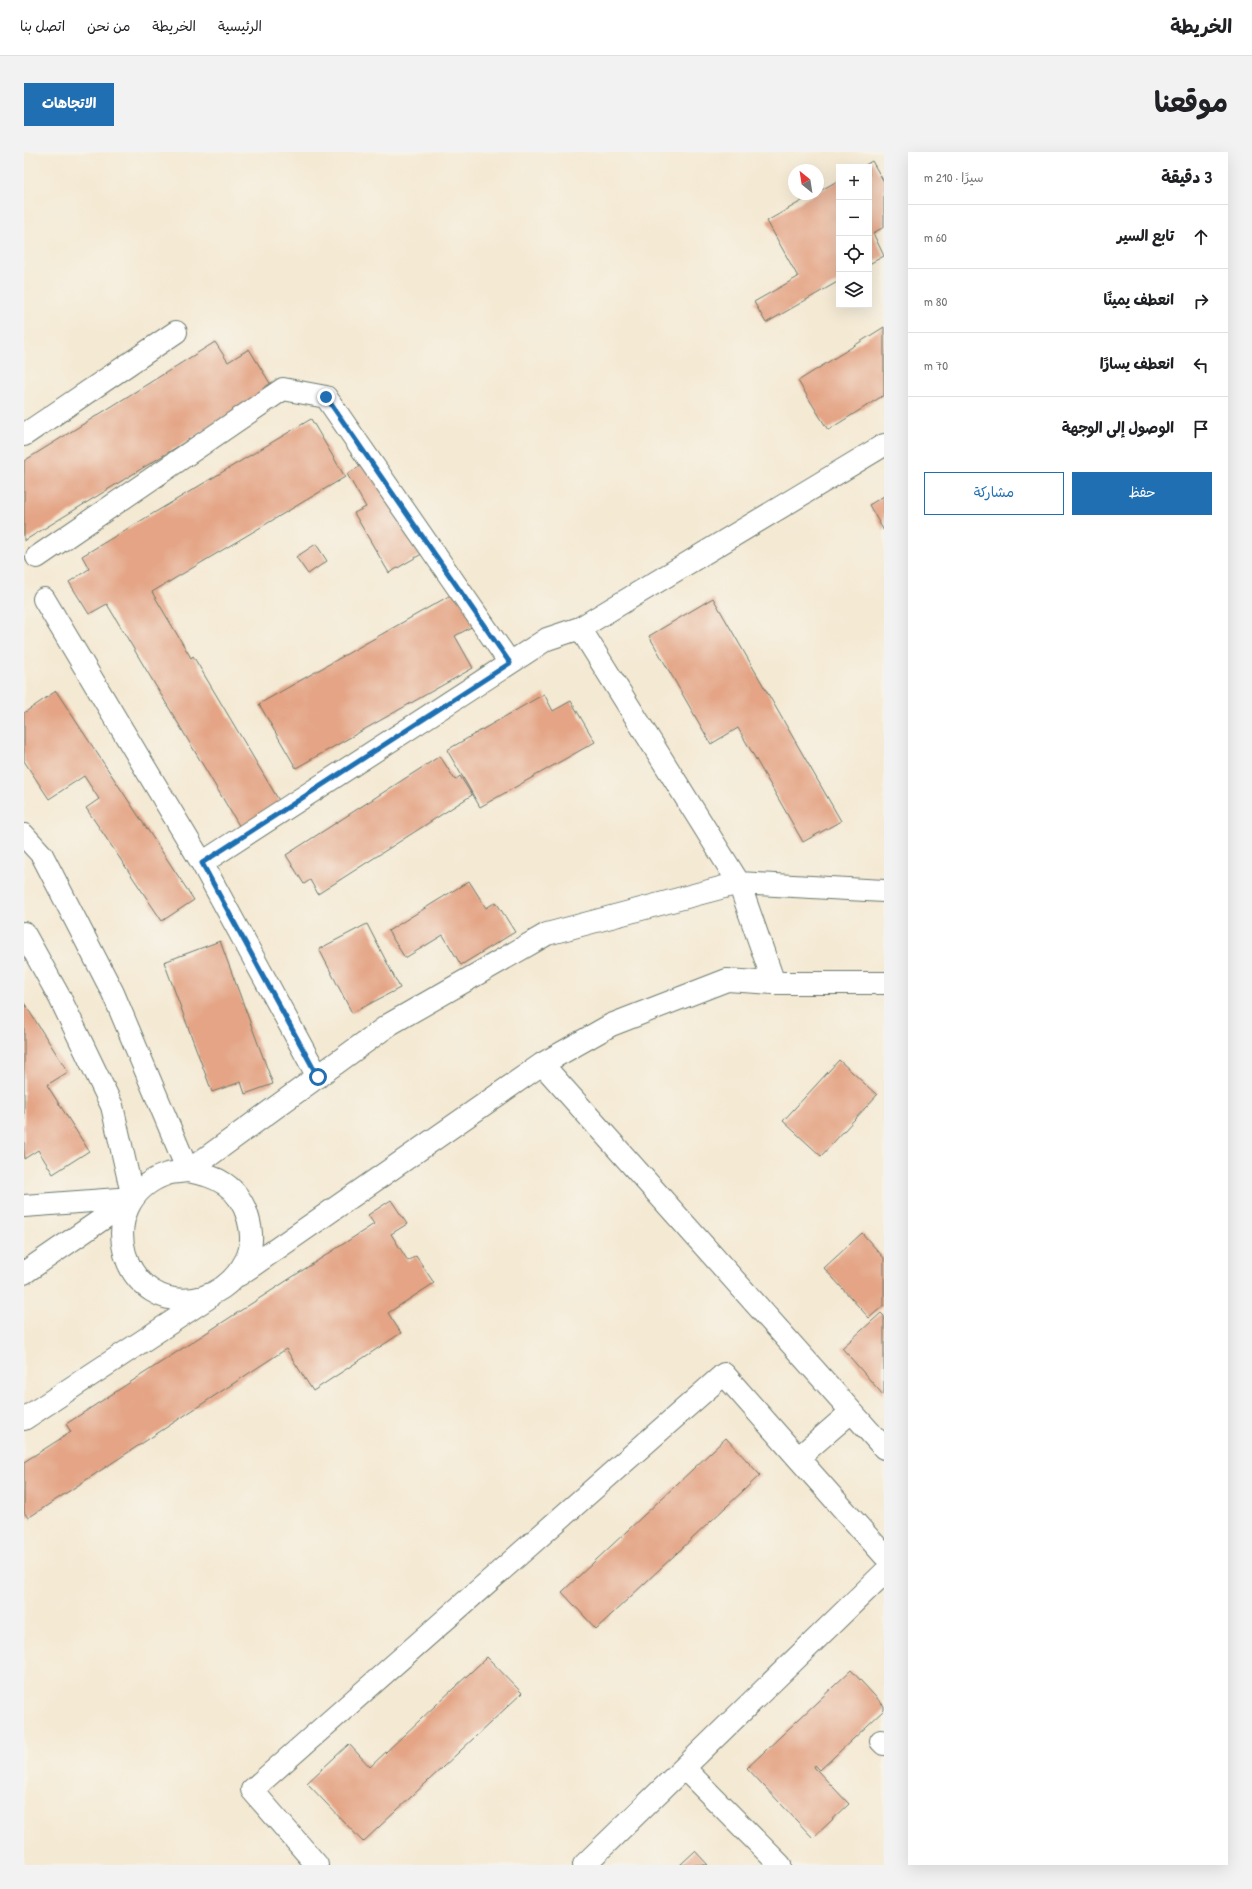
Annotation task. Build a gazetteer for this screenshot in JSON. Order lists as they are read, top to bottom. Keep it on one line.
{"north":"top left","page":{"header":"الخريطة","nav":["الرئيسية","الخريطة","من نحن","اتصل بنا"],"title":"موقعنا","buttons":["الاتجاهات",["حفظ","مشاركة"]],"heading":["3 دقيقة","سيرًا · 210 m"],"map_buttons":["+","−"],"list":[["تابع السير","60 m"],["انعطف يمينًا","80 m"],["انعطف يسارًا","70 m"],"الوصول إلى الوجهة"]}}
